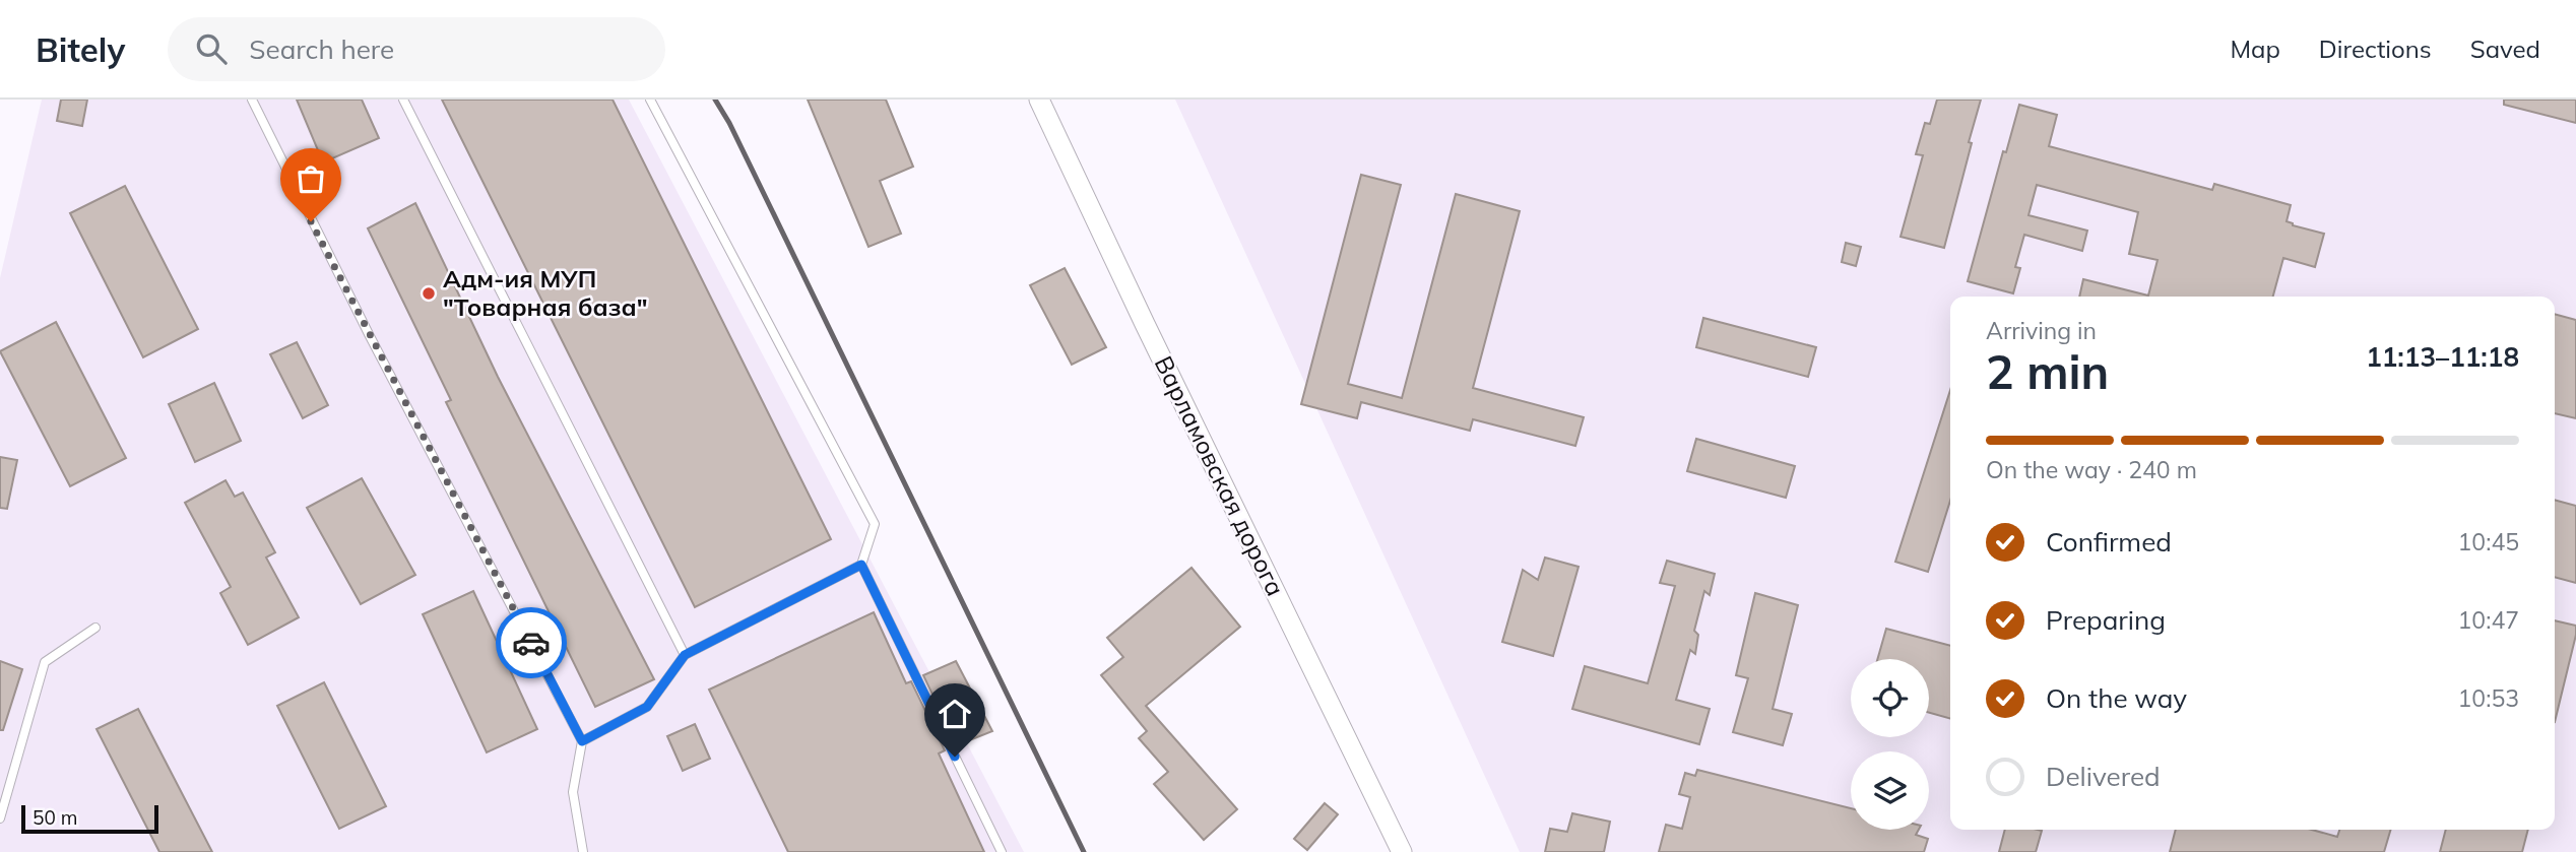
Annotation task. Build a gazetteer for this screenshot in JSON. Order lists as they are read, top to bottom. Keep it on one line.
{"streets":{"street":["Варламовская дорога"]},"places":["Адм-ия МУП \"Товарная база\""],"scale_bar":"50 m","page":{"header":"Bitely","search":"Search here","nav":["Map","Directions","Saved"],"heading":["2 min","Arriving in","11:13–11:18"],"bar":"On the way · 240 m","list":[["Confirmed","10:45"],["Preparing","10:47"],["On the way","10:53"],"Delivered"],"scale":"50 m"}}
